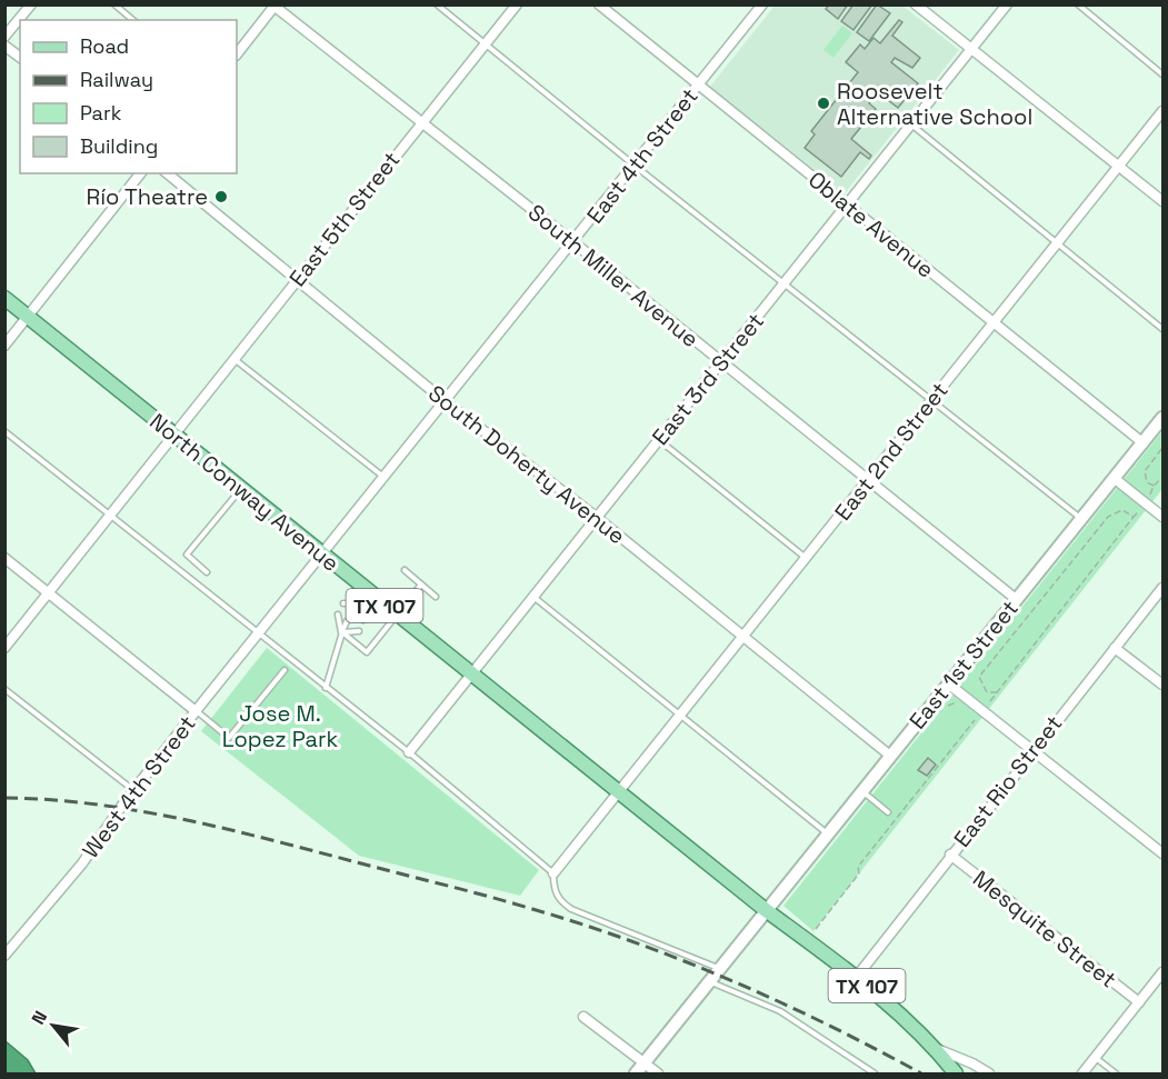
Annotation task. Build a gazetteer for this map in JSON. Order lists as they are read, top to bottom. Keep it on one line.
{"streets":{"main road":["North Conway Avenue","TX 107"],"street":["East 4th Street","East 5th Street","Oblate Avenue","South Miller Avenue","East 3rd Street","East 2nd Street","South Doherty Avenue","East 1st Street","East Rio Street","West 4th Street","Mesquite Street"]},"crossings":[["East 4th Street","Oblate Avenue"],["East 4th Street","South Miller Avenue"],["East 4th Street","South Doherty Avenue"],["East 4th Street","North Conway Avenue"],["East 4th Street","West 4th Street"],["East 5th Street","South Miller Avenue"],["East 5th Street","South Doherty Avenue"],["East 5th Street","North Conway Avenue"],["Oblate Avenue","East 3rd Street"],["Oblate Avenue","East 2nd Street"],["Oblate Avenue","East 1st Street"],["South Miller Avenue","East 3rd Street"],["South Miller Avenue","East 2nd Street"],["South Miller Avenue","East 1st Street"],["East 3rd Street","South Doherty Avenue"],["East 3rd Street","North Conway Avenue"],["East 2nd Street","South Doherty Avenue"],["East 2nd Street","North Conway Avenue"],["South Doherty Avenue","East 1st Street"],["North Conway Avenue","TX 107"],["North Conway Avenue","East 1st Street"],["North Conway Avenue","West 4th Street"],["TX 107","East 1st Street"],["TX 107","East Rio Street"],["East Rio Street","Mesquite Street"]],"parks":["Jose M. Lopez Park"],"places":["Roosevelt Alternative School","Río Theatre"],"legend":["Road","Railway","Park","Building"],"north":"top left"}
